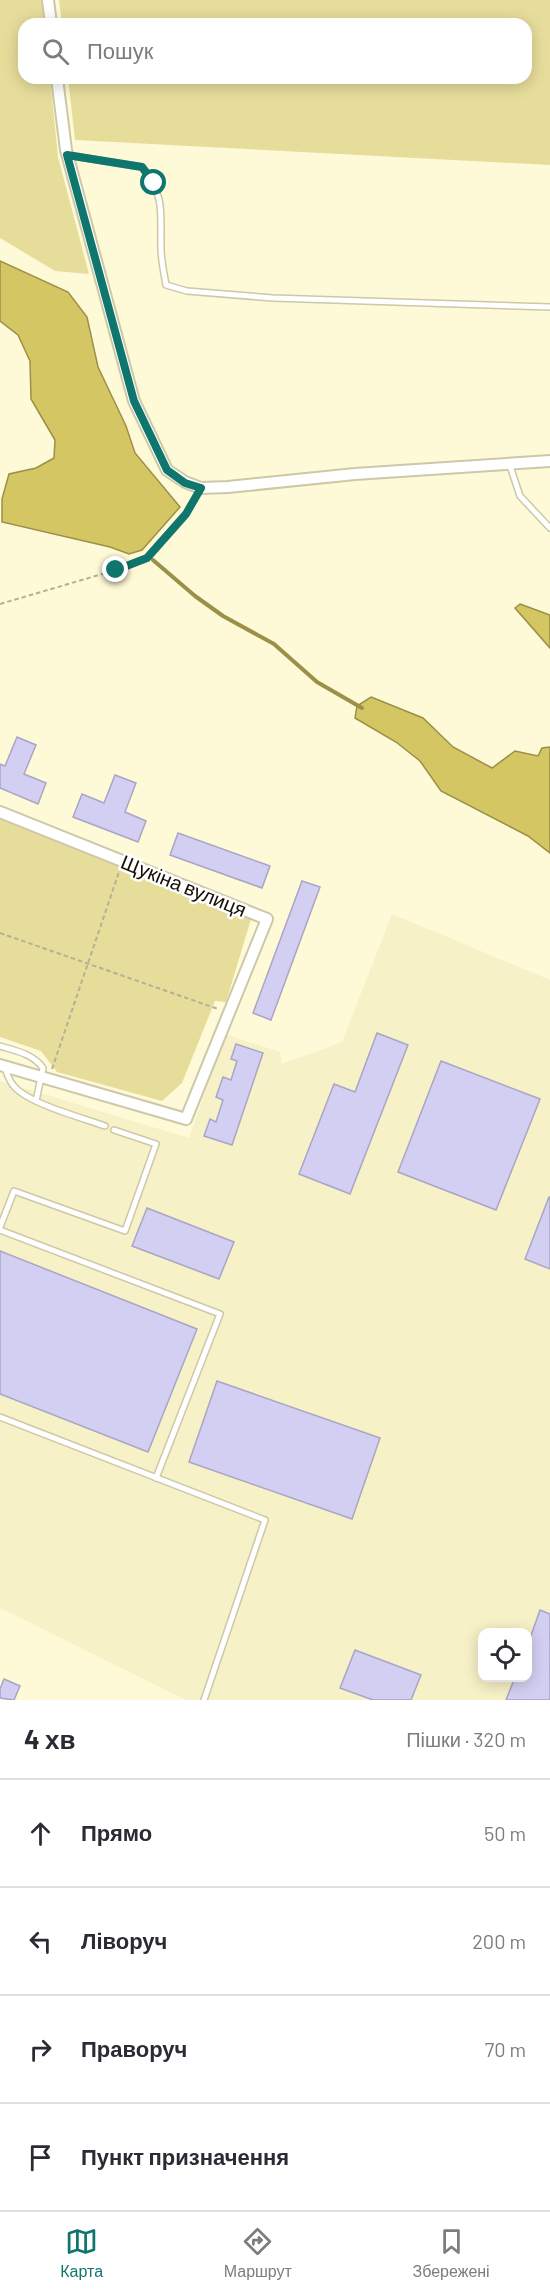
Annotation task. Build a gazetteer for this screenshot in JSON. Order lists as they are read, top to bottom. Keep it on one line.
{"streets":{"street":["Щукіна вулиця"]},"page":{"search":"Пошук","heading":["4 хв","Пішки · 320 m"],"list":[["Прямо","50 m"],["Ліворуч","200 m"],["Праворуч","70 m"],"Пункт призначення"],"nav":["Карта","Маршрут","Збережені"]}}
